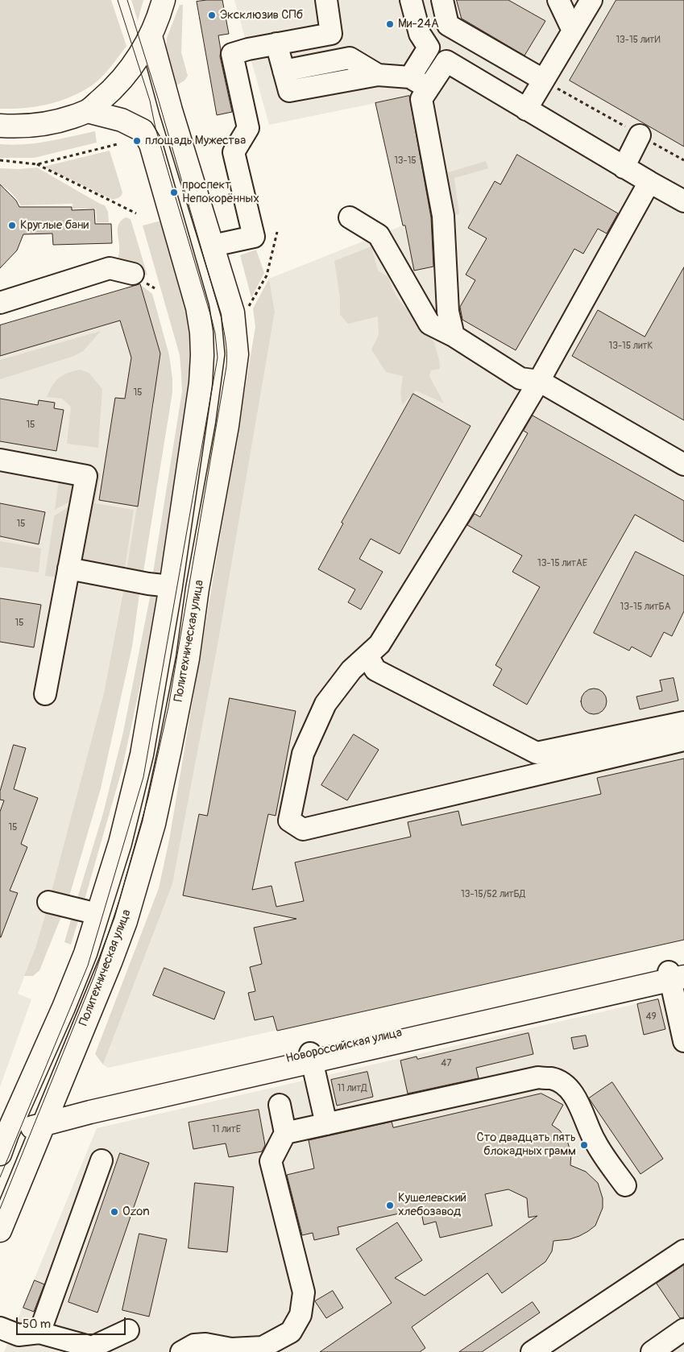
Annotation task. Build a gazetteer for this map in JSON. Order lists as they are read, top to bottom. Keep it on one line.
{"streets":{"main road":["Политехническая улица","Новороссийская улица"]},"crossings":[["Политехническая улица","Новороссийская улица"]],"places":["Эксклюзив СПб","Ми-24А","площадь Мужества","проспект Непокорённых","Круглые бани","Сто двадцать пять блокадных грамм","Кушелевский хлебозавод","Ozon"],"house_numbers":["13-15 литИ","13-15","13-15 литК","15","15","15","13-15 литАЕ","13-15 литБА","15","15","13-15/52 литБД","49","47","11 литД","11 литЕ"],"scale_bar":"50 m"}
